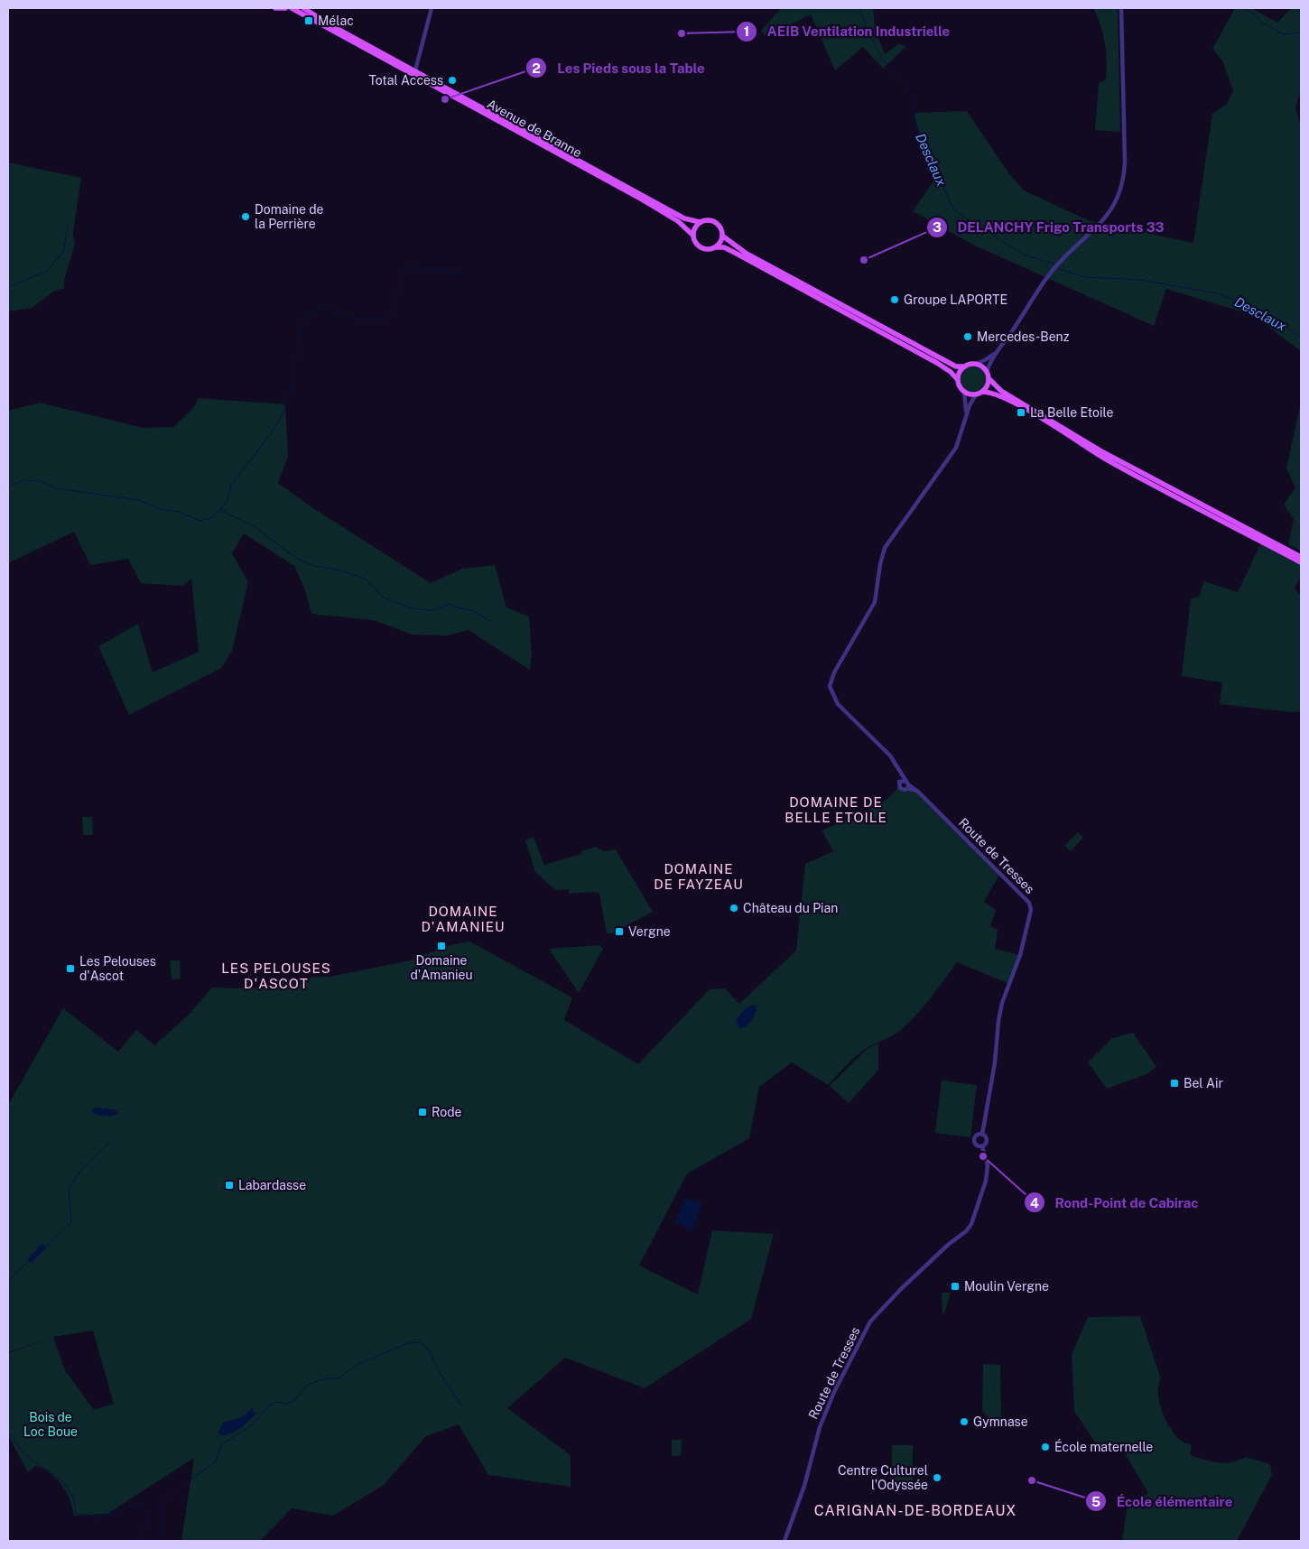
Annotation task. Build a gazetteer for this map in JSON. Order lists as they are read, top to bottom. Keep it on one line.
{"streets":{"main road":["Avenue de Branne"],"street":["Route de Tresses"]},"districts":["DOMAINE DE BELLE ETOILE","DOMAINE DE FAYZEAU","DOMAINE D'AMANIEU","LES PELOUSES D'ASCOT","CARIGNAN-DE-BORDEAUX"],"water":["Desclaux"],"parks":["Bois de Loc Boue"],"places":{"transit":["Mélac","La Belle Etoile","Vergne","Domaine d'Amanieu","Les Pelouses d'Ascot","Bel Air","Rode","Labardasse","Moulin Vergne"],"other":["AEIB Ventilation Industrielle","Total Access","Les Pieds sous la Table","Domaine de la Perrière","DELANCHY Frigo Transports 33","Groupe LAPORTE","Mercedes-Benz","Château du Pian","Rond-Point de Cabirac","Gymnase","École maternelle","Centre Culturel l'Odyssée","École élémentaire"]}}
